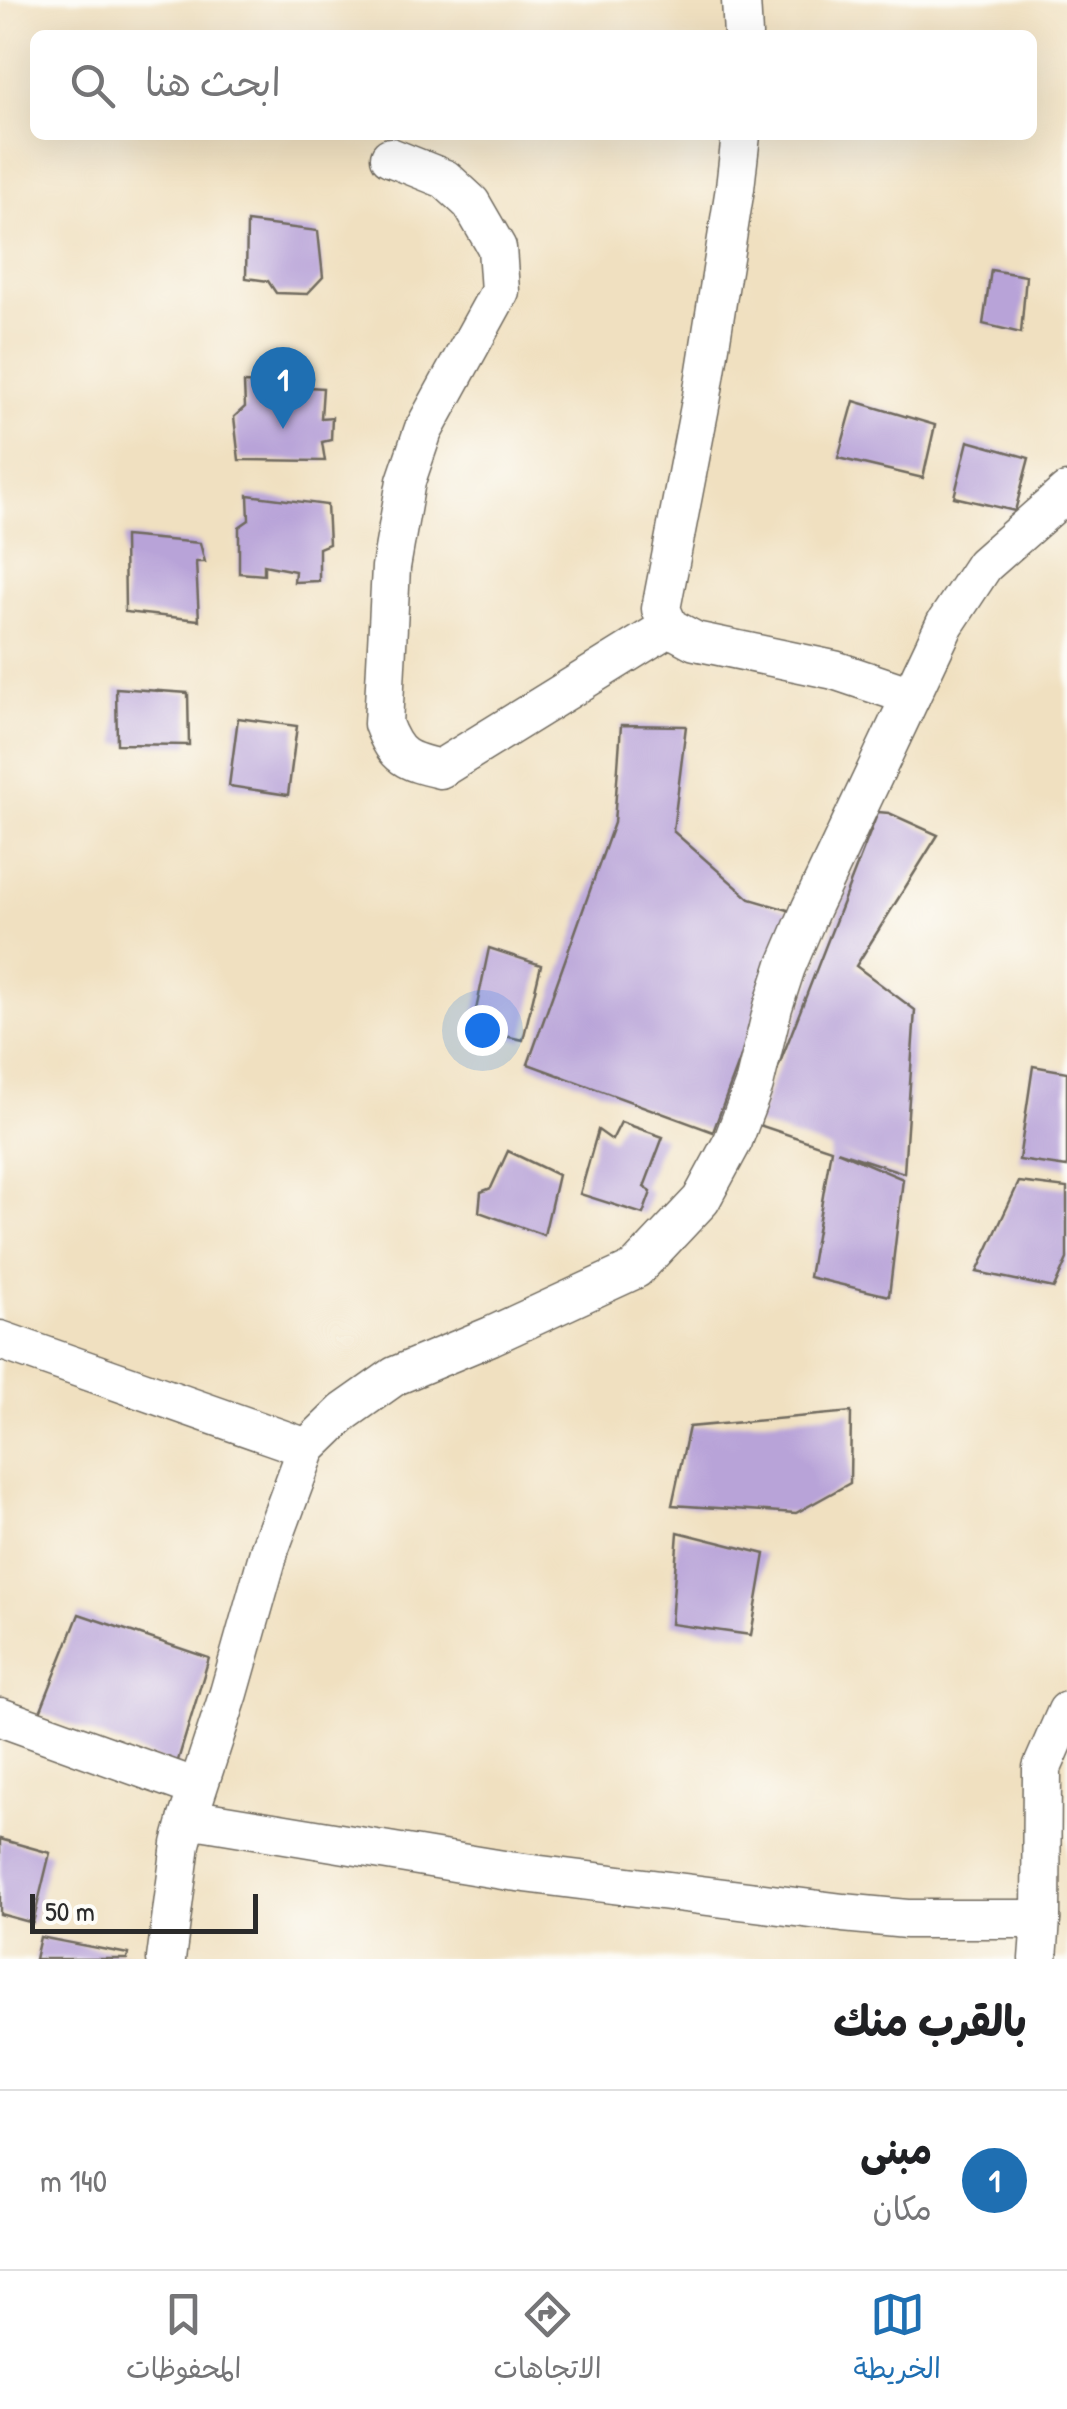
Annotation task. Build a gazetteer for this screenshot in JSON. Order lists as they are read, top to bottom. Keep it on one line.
{"scale_bar":"50 m","page":{"search":"ابحث هنا","pins":"1","scale":"50 m","heading":"بالقرب منك","list":[{"mark":"1","name":"مبنى","note":"مكان","value":"140 m"}],"nav":["الخريطة","الاتجاهات","المحفوظات"]}}
